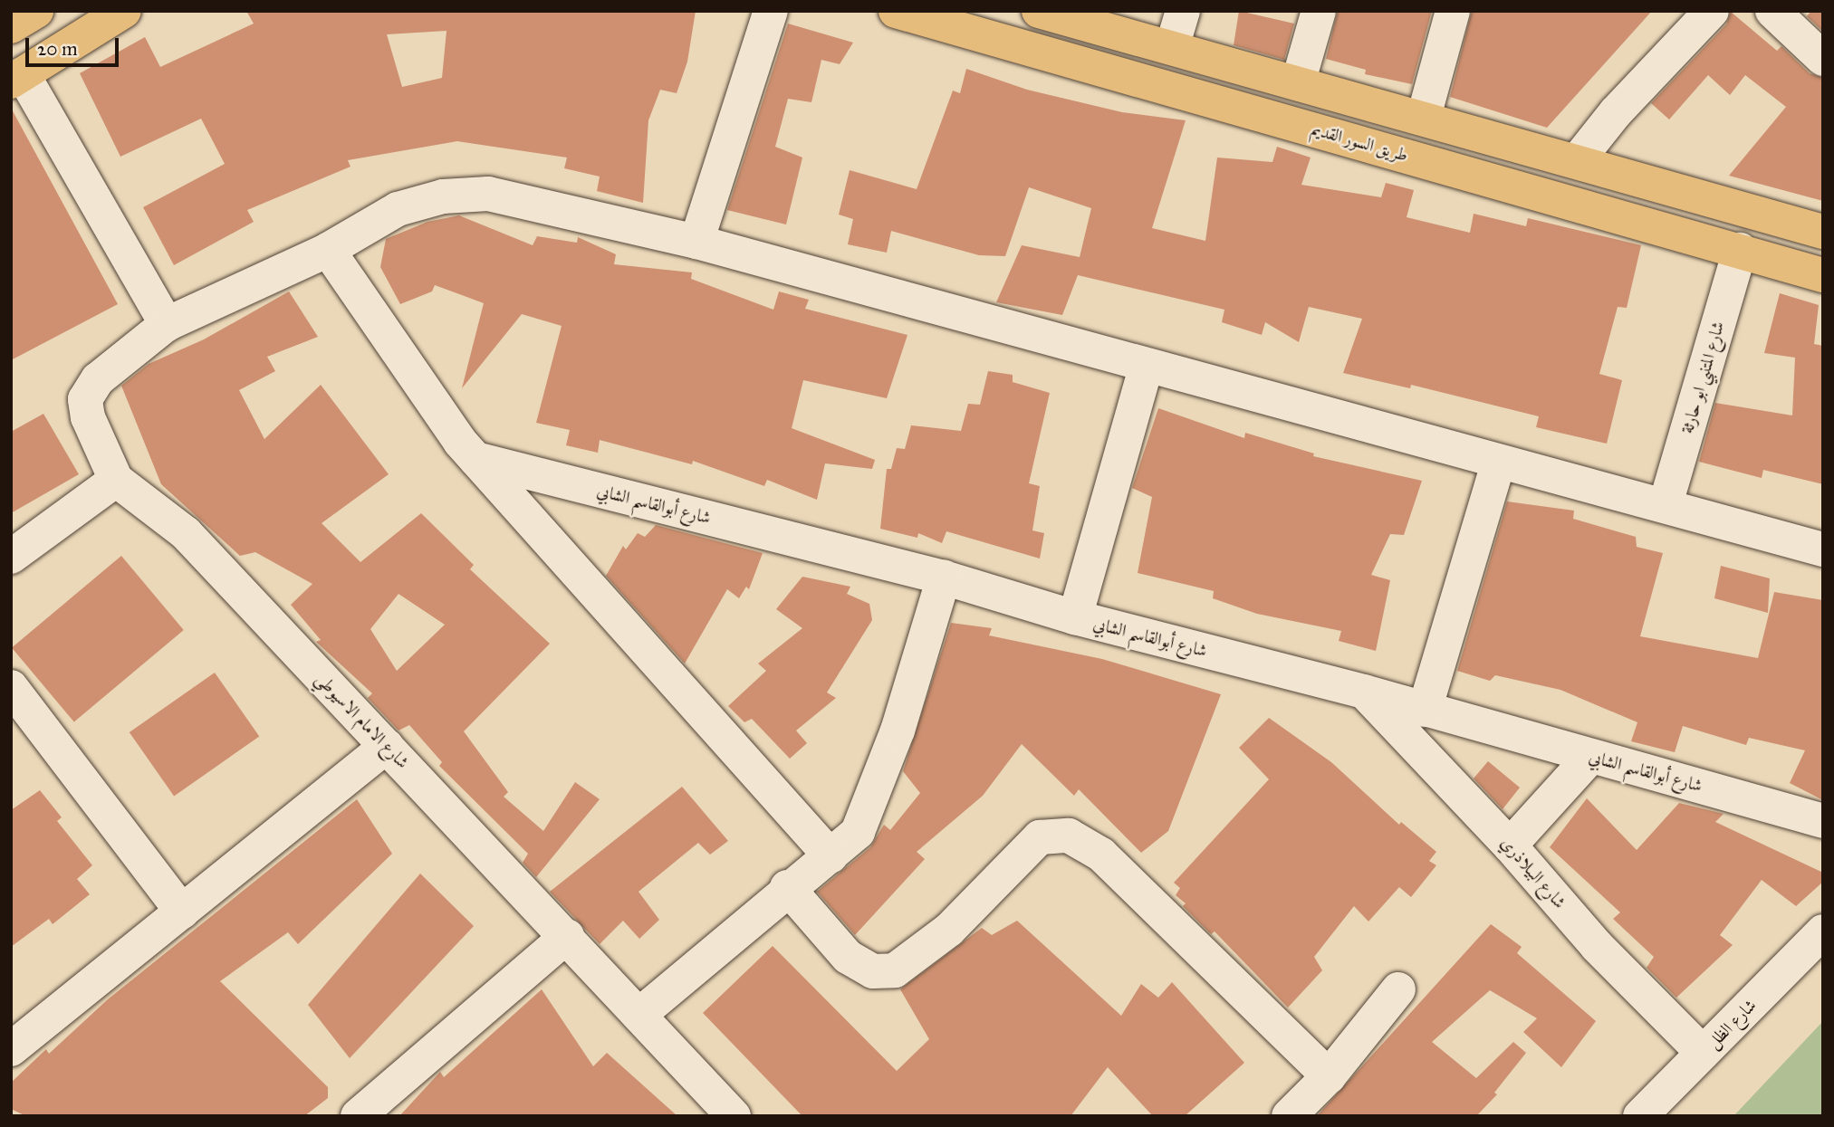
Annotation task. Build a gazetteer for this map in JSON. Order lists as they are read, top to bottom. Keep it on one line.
{"streets":{"main road":["طريق السور القديم"],"street":["شارع المتنبي ابو حارثة","شارع أبوالقاسم الشابي","شارع الامام الاسيوطي","شارع البيلاذري","شارع الظل"]},"crossings":[["طريق السور القديم","شارع المتنبي ابو حارثة"],["شارع أبوالقاسم الشابي","شارع البيلاذري"],["شارع البيلاذري","شارع الظل"]],"scale_bar":"20 m"}
